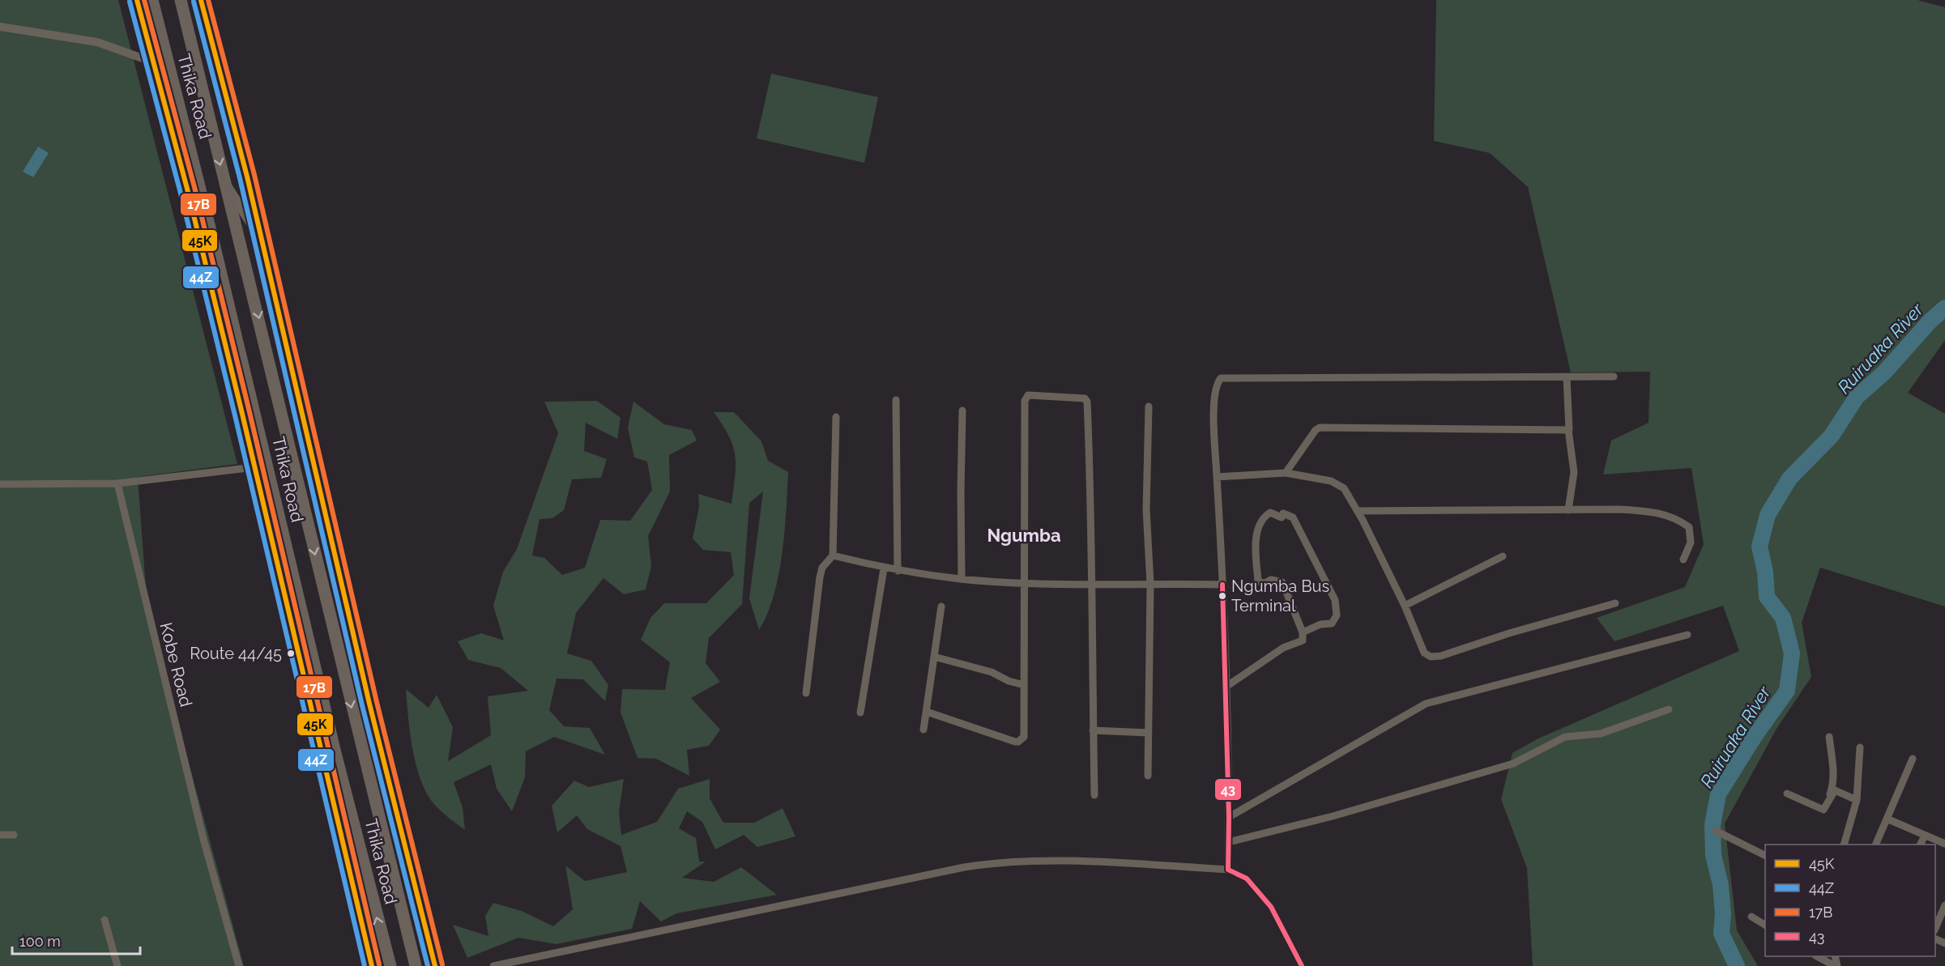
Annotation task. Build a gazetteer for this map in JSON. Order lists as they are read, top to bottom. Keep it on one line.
{"streets":{"highway":["Thika Road"],"street":["Kobe Road"]},"districts":["Ngumba"],"water":["Ruiruaka River"],"places":["Ngumba Bus Terminal","Route 44/45"],"lines":["transit line 45K","transit line 17B","transit line 44Z","transit line 43"],"legend":["45K","44Z","17B","43"],"scale_bar":"100 m"}
